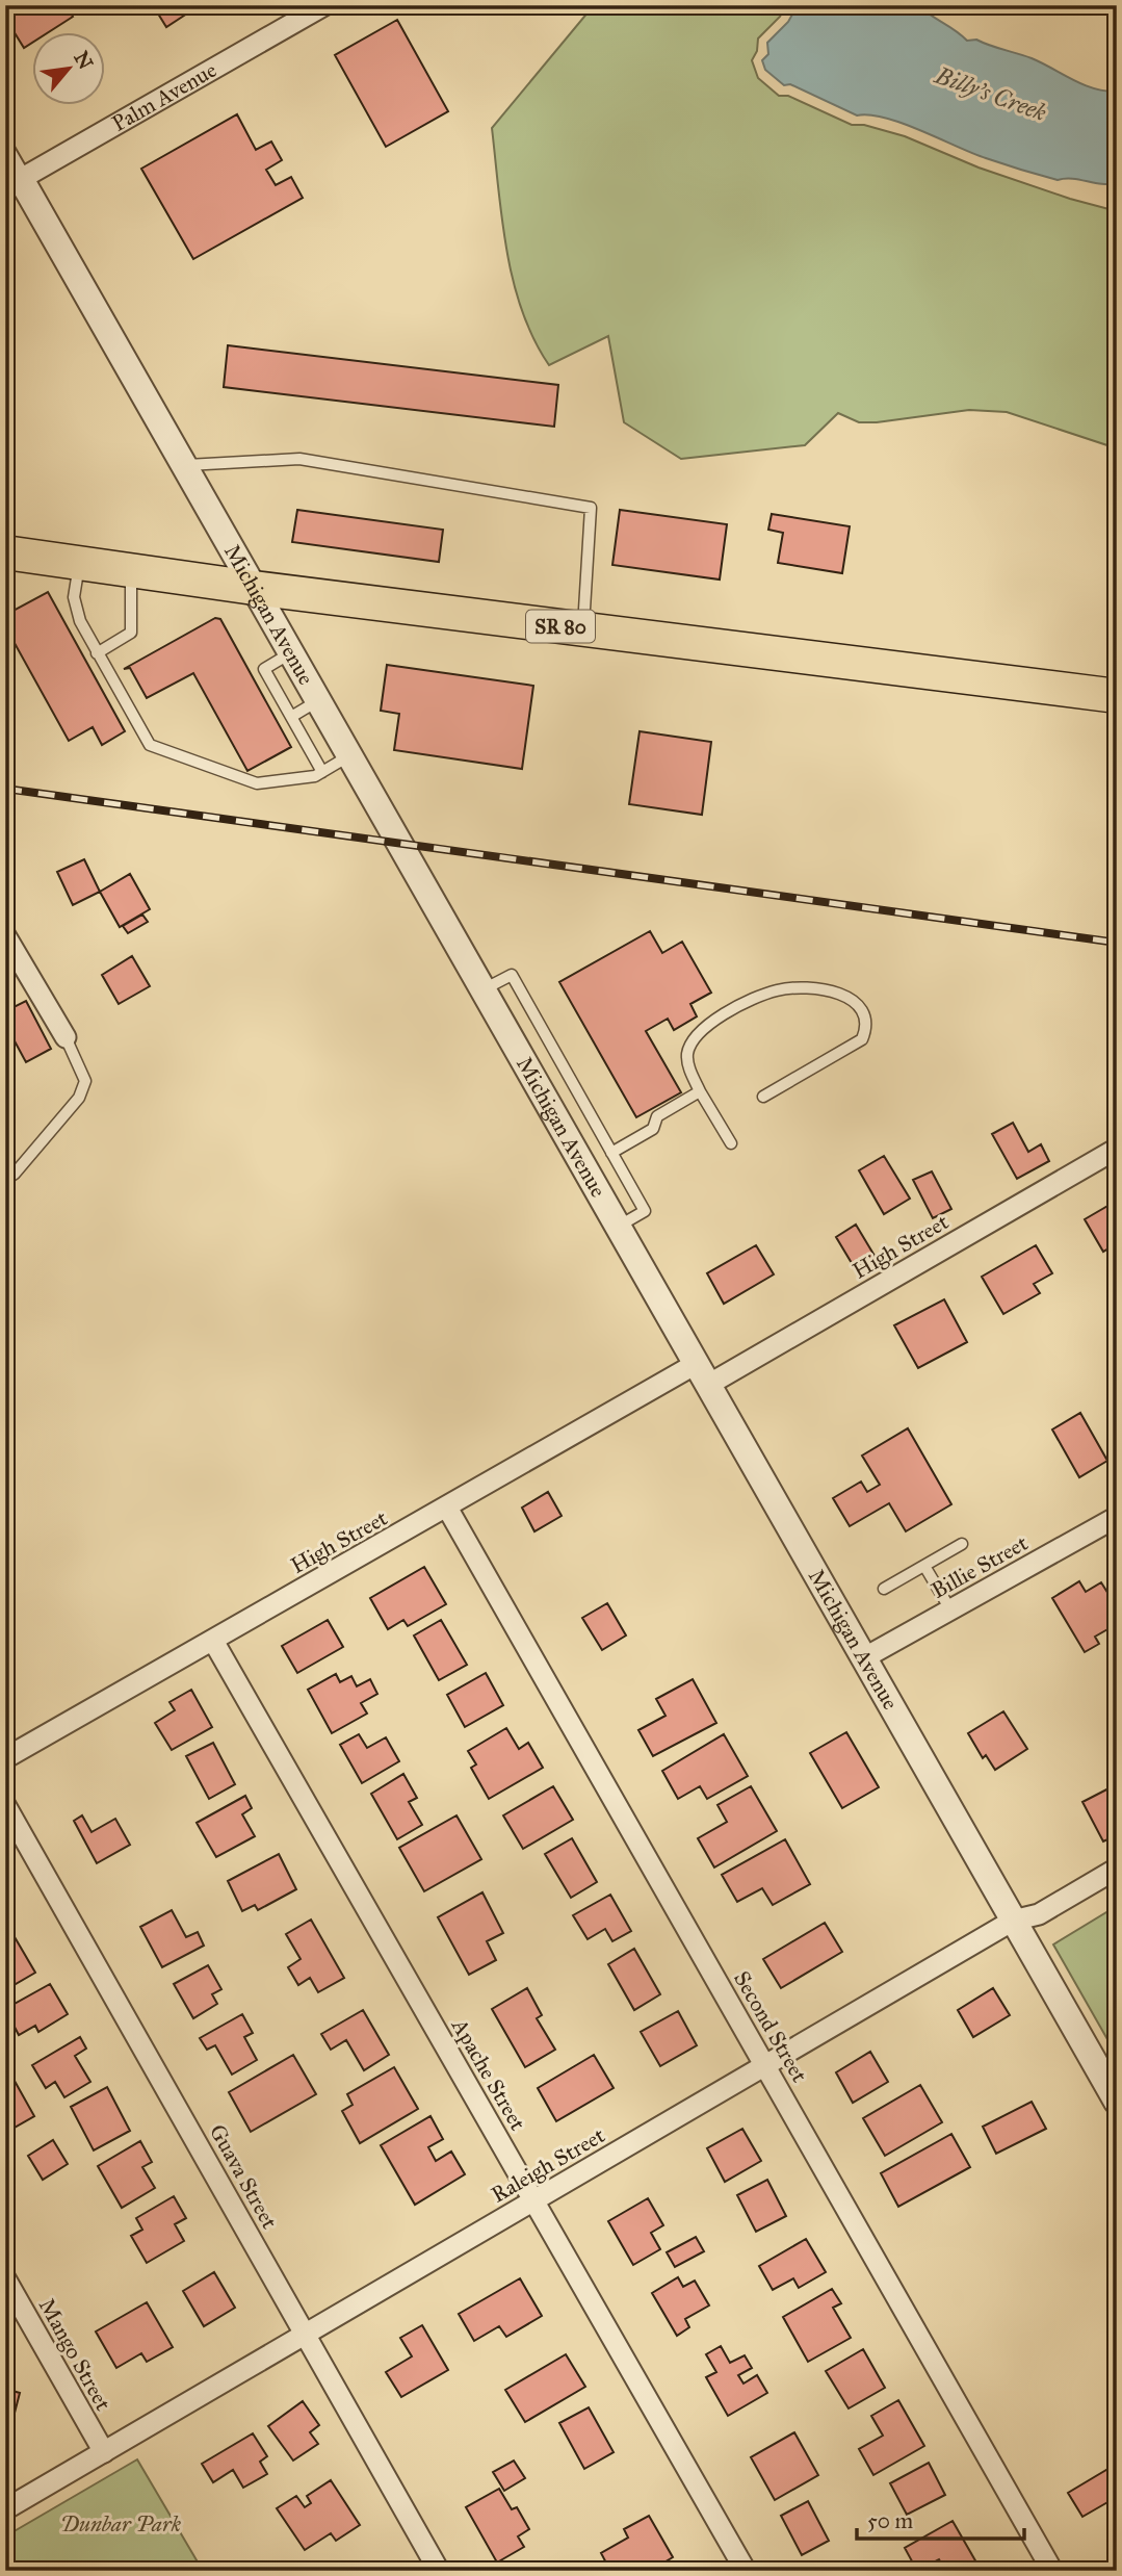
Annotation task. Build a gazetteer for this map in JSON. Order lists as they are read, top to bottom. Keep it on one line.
{"streets":{"main road":["SR 80"],"street":["Palm Avenue","Michigan Avenue","High Street","Billie Street","Second Street","Apache Street","Raleigh Street","Guava Street","Mango Street"]},"crossings":[["Palm Avenue","Michigan Avenue"],["Michigan Avenue","SR 80"],["Michigan Avenue","High Street"],["Michigan Avenue","Billie Street"],["Michigan Avenue","Raleigh Street"],["High Street","Second Street"],["High Street","Apache Street"],["Second Street","Raleigh Street"],["Apache Street","Raleigh Street"],["Raleigh Street","Guava Street"],["Raleigh Street","Mango Street"]],"water":["Billy's Creek"],"parks":["Dunbar Park"],"scale_bar":"50 m","north":"top right"}
